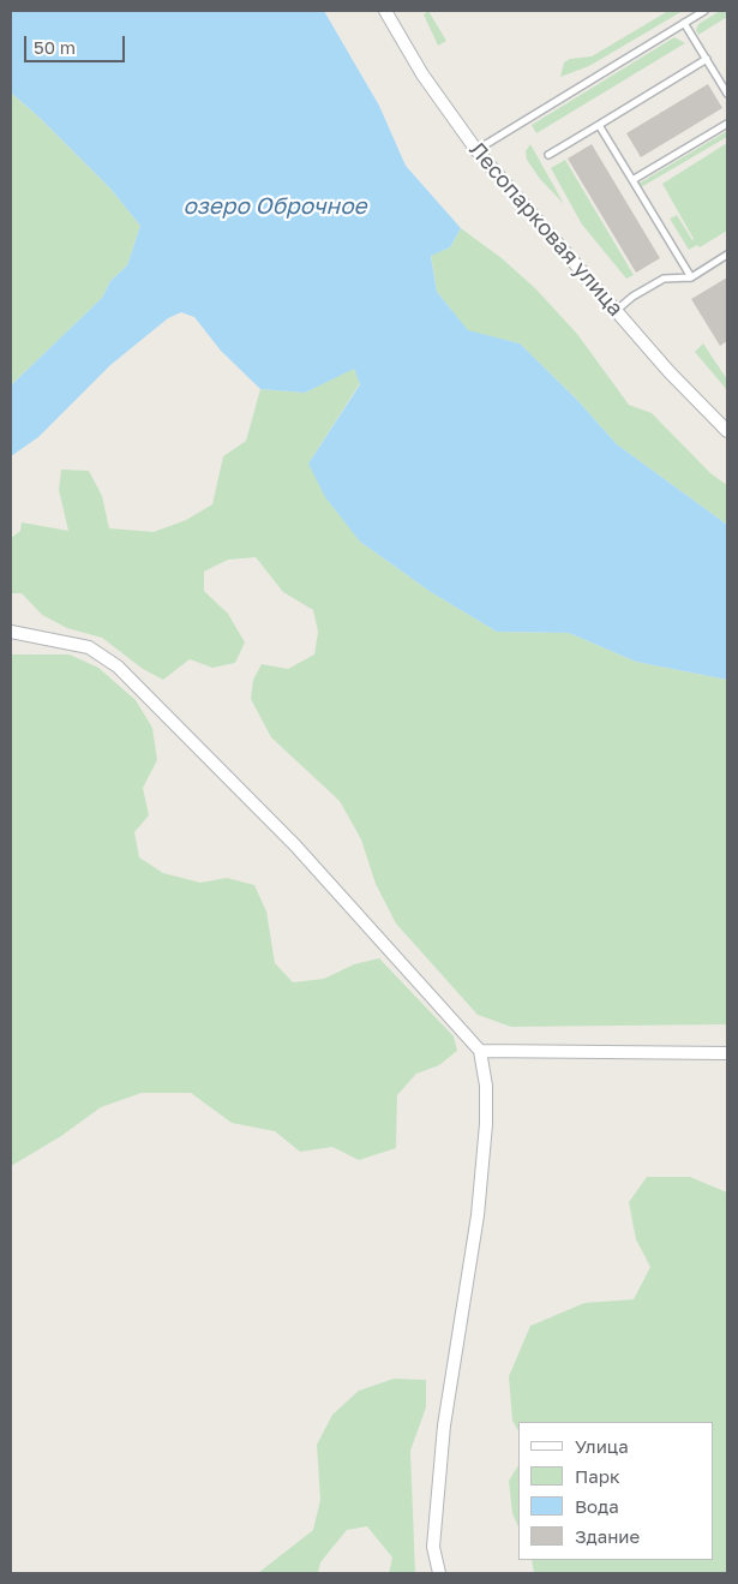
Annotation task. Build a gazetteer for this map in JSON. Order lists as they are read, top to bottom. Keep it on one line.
{"streets":{"street":["Лесопарковая улица"]},"water":["озеро Оброчное"],"legend":["Улица","Парк","Вода","Здание"],"scale_bar":"50 m"}
